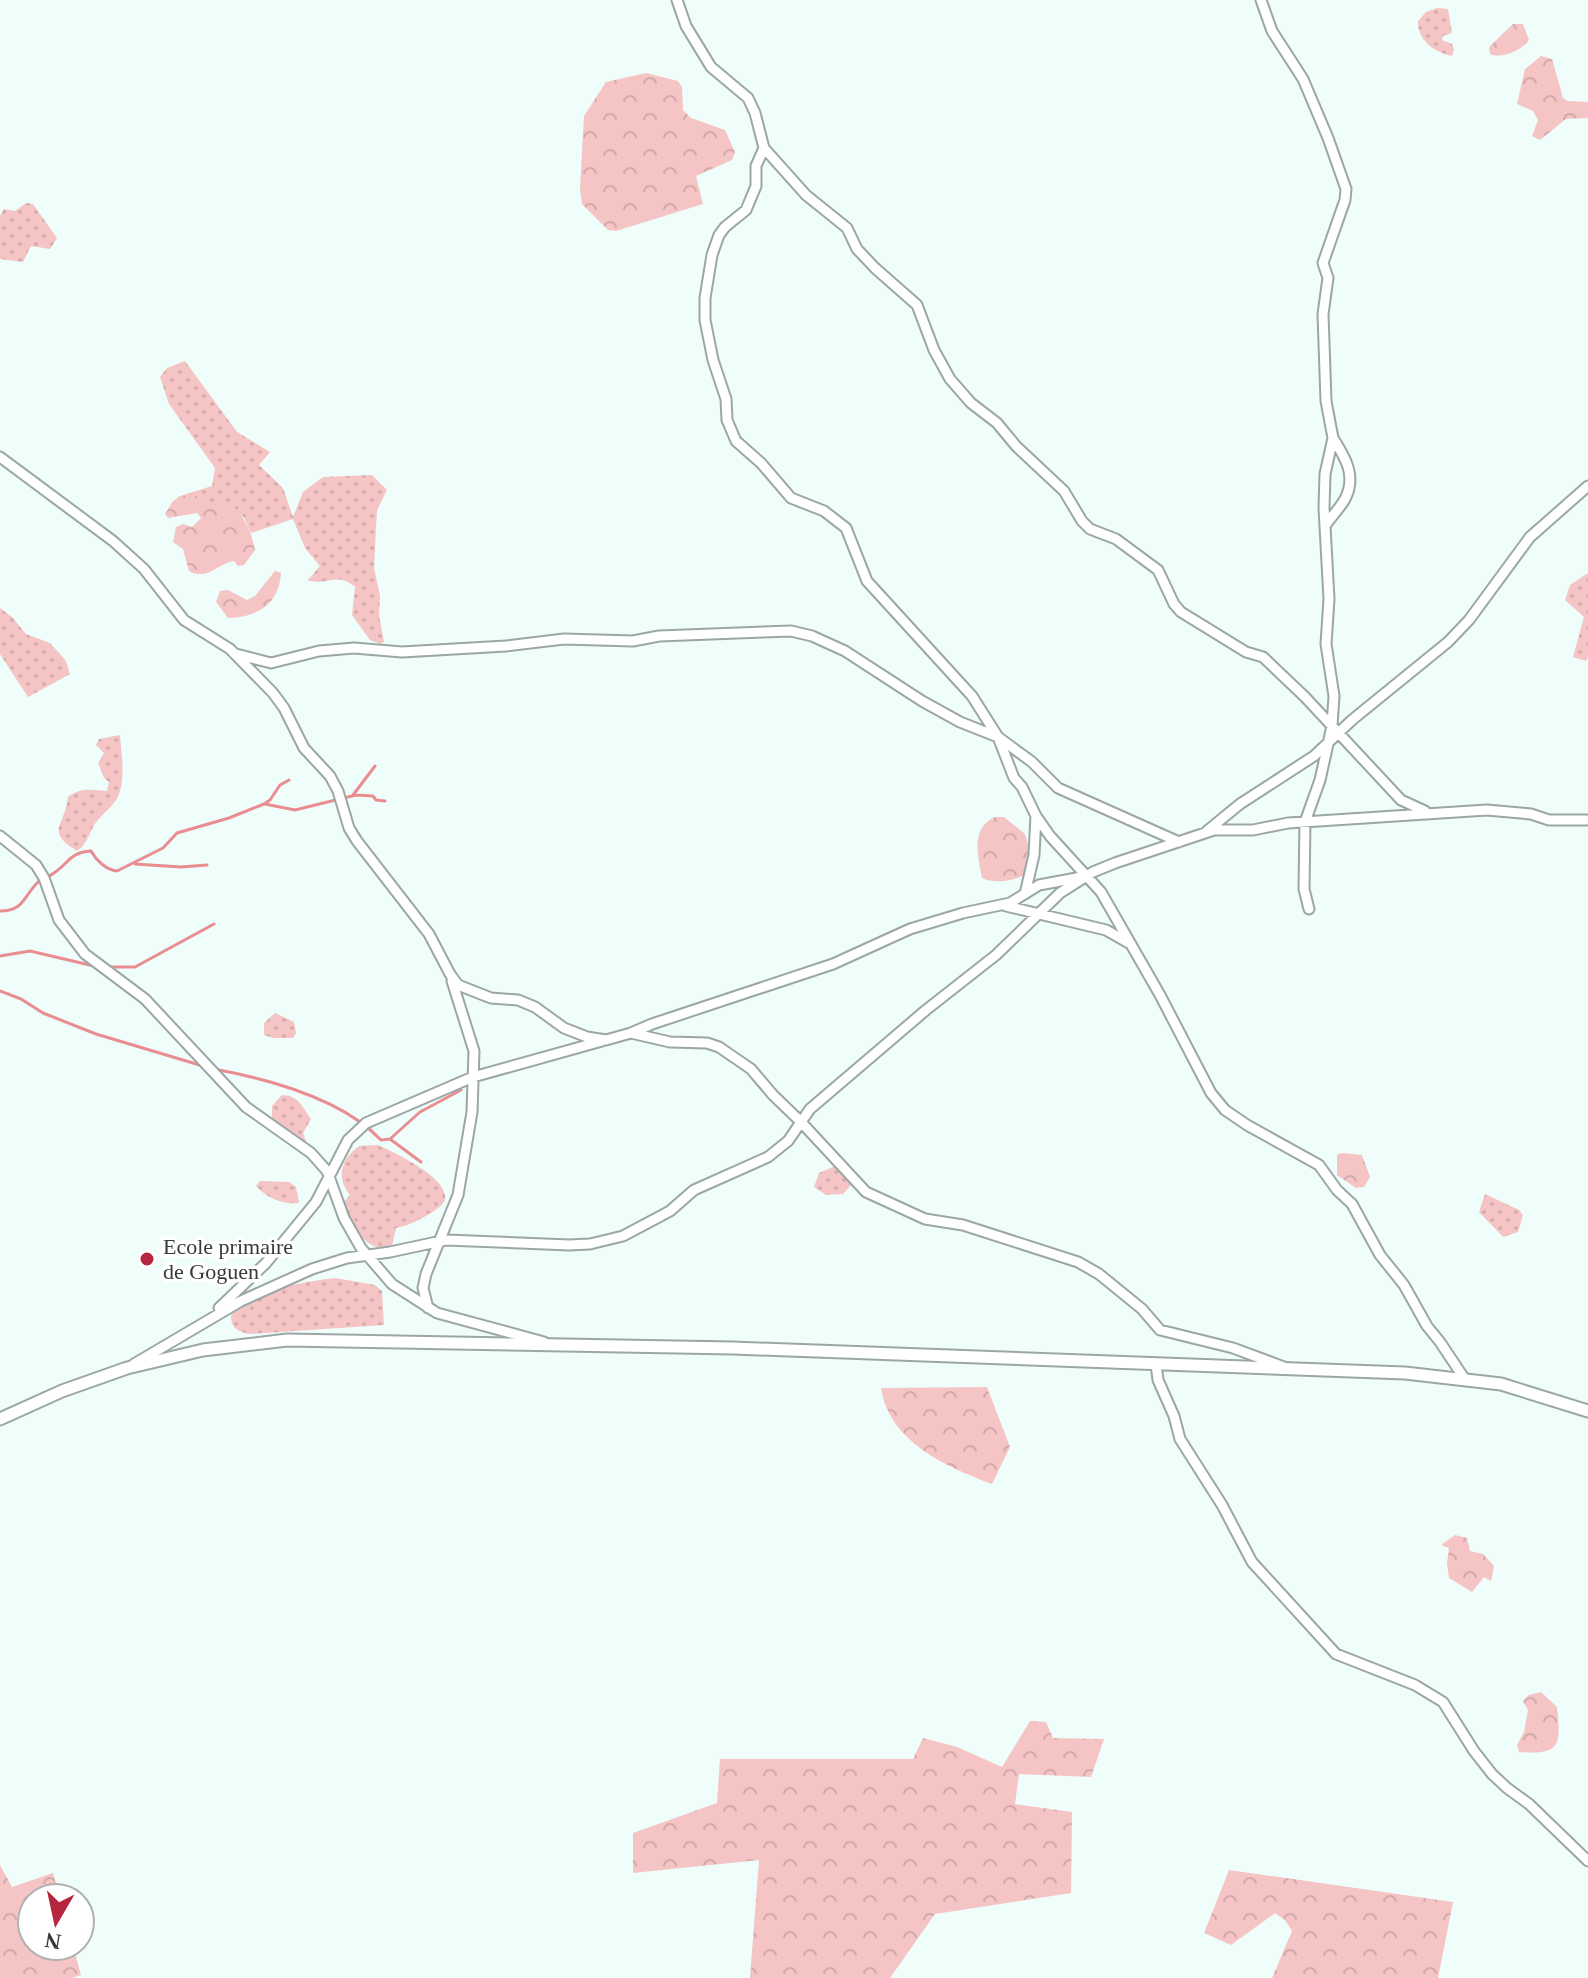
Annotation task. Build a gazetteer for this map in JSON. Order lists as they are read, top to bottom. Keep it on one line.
{"places":["Ecole primaire de Goguen"],"north":"bottom"}
